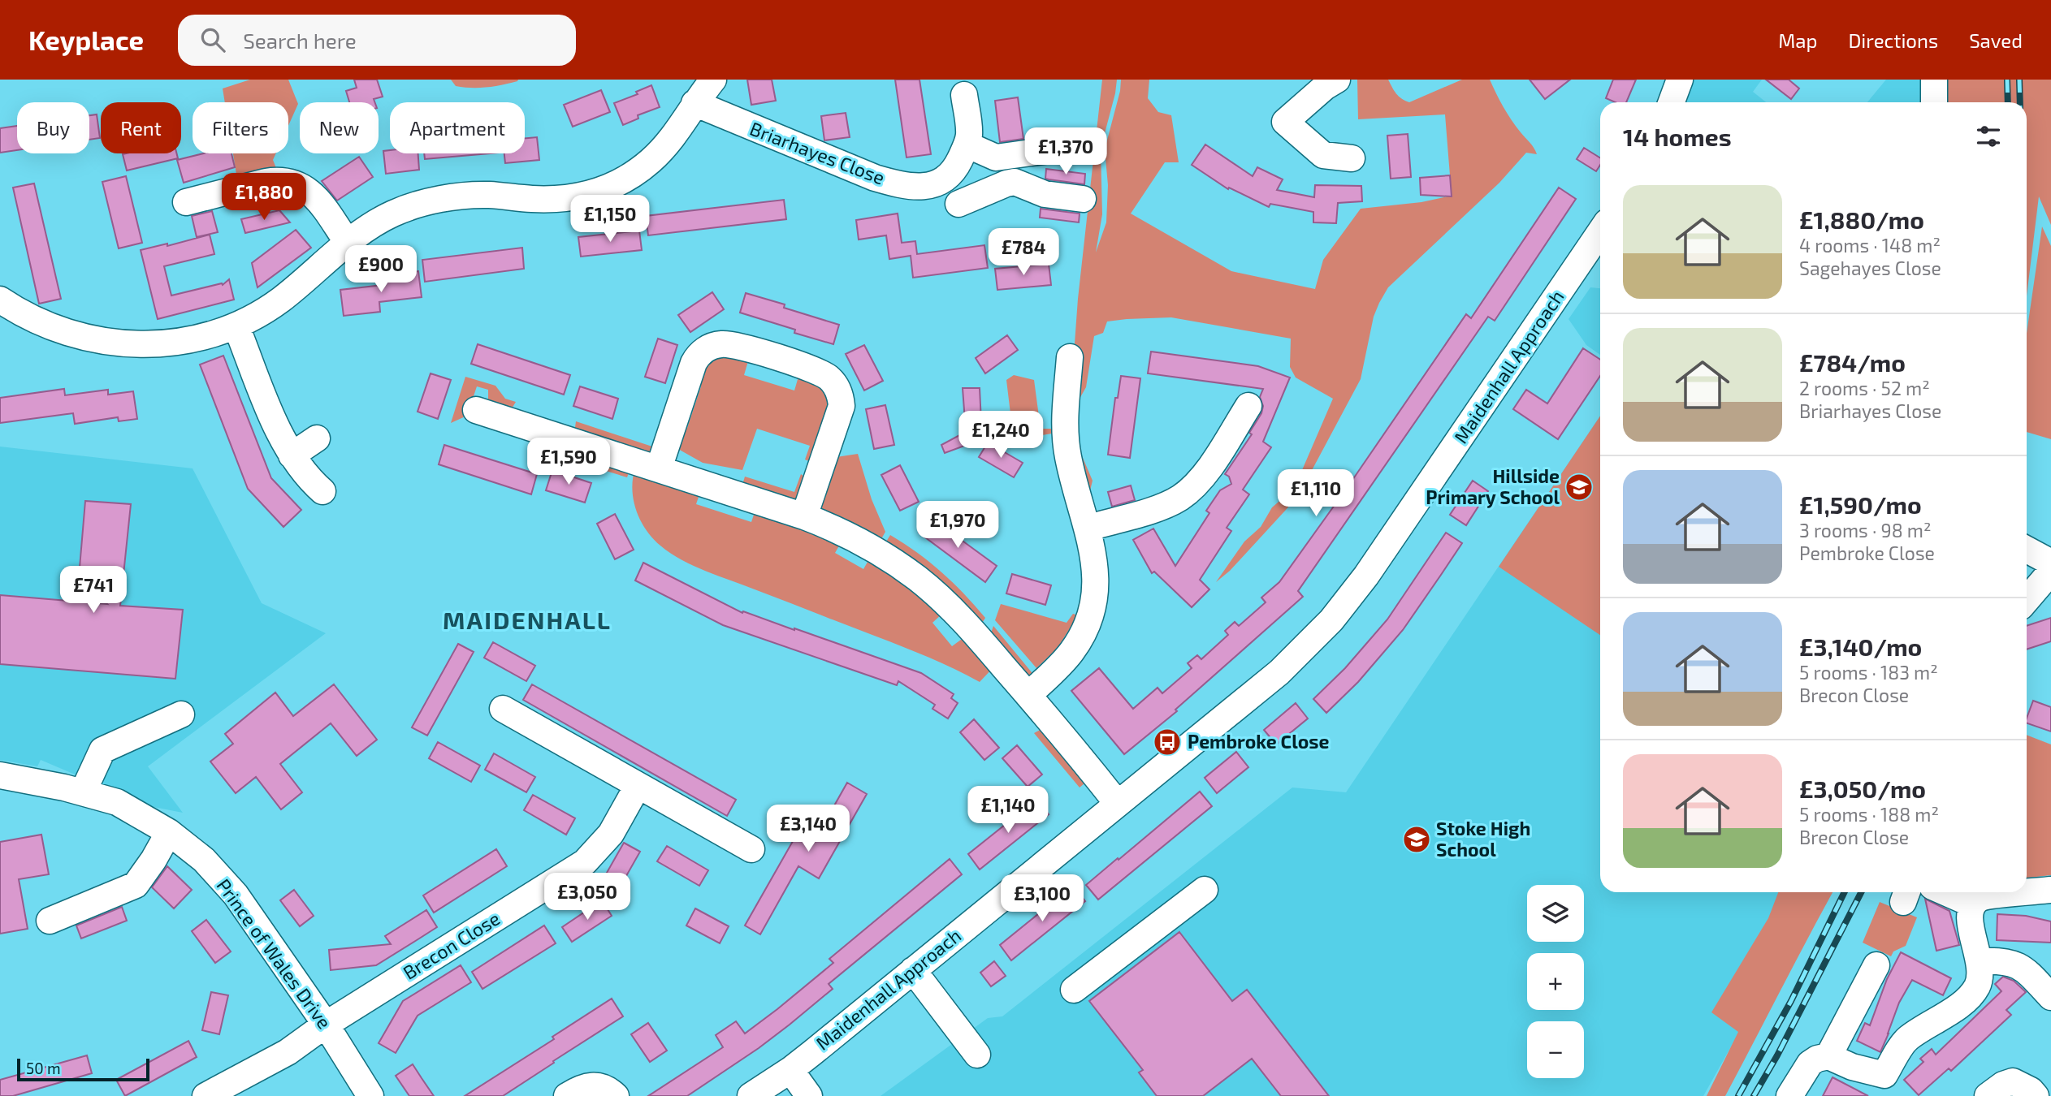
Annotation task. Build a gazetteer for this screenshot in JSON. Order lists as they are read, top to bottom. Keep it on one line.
{"streets":{"street":["Briarhayes Close","Maidenhall Approach","Brecon Close","Prince of Wales Drive"]},"crossings":[["Brecon Close","Prince of Wales Drive"]],"districts":["MAIDENHALL"],"places":{"school or university":["Hillside Primary School","Stoke High School"],"bus stop":["Pembroke Close"]},"scale_bar":"50 m","page":{"header":"Keyplace","search":"Search here","nav":["Map","Directions","Saved"],"chip":["Buy","Rent","Filters","New","Apartment"],"heading":"14 homes","price":["£1,370","£1,880","£1,150","£784","£900","£1,240","£1,590","£1,110","£1,970","£741","£1,140","£3,140","£3,050","£3,100"],"list":[{"name":"£1,880/mo","note":"4 rooms · 148 m² · Sagehayes Close"},{"name":"£784/mo","note":"2 rooms · 52 m² · Briarhayes Close"},{"name":"£1,590/mo","note":"3 rooms · 98 m² · Pembroke Close"},{"name":"£3,140/mo","note":"5 rooms · 183 m² · Brecon Close"},{"name":"£3,050/mo","note":"5 rooms · 188 m² · Brecon Close"}],"map_buttons":["+","−"],"scale":"50 m"}}
